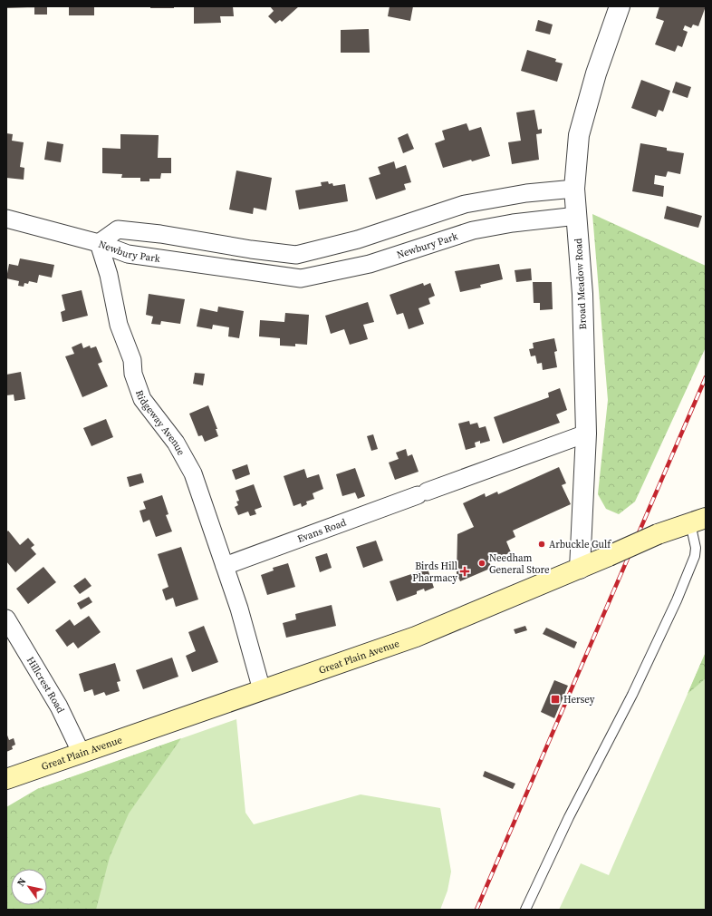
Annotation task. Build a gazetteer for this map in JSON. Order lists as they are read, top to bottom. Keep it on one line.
{"streets":{"main road":["Great Plain Avenue"],"street":["Newbury Park","Broad Meadow Road","Ridgeway Avenue","Evans Road","Hillcrest Road"]},"crossings":[["Newbury Park","Broad Meadow Road"],["Newbury Park","Ridgeway Avenue"],["Broad Meadow Road","Evans Road"],["Broad Meadow Road","Great Plain Avenue"],["Ridgeway Avenue","Evans Road"],["Ridgeway Avenue","Great Plain Avenue"],["Great Plain Avenue","Hillcrest Road"]],"places":{"other":["Arbuckle Gulf","Needham General Store"],"health":["Birds Hill Pharmacy"],"transit":["Hersey"]},"north":"top left"}
